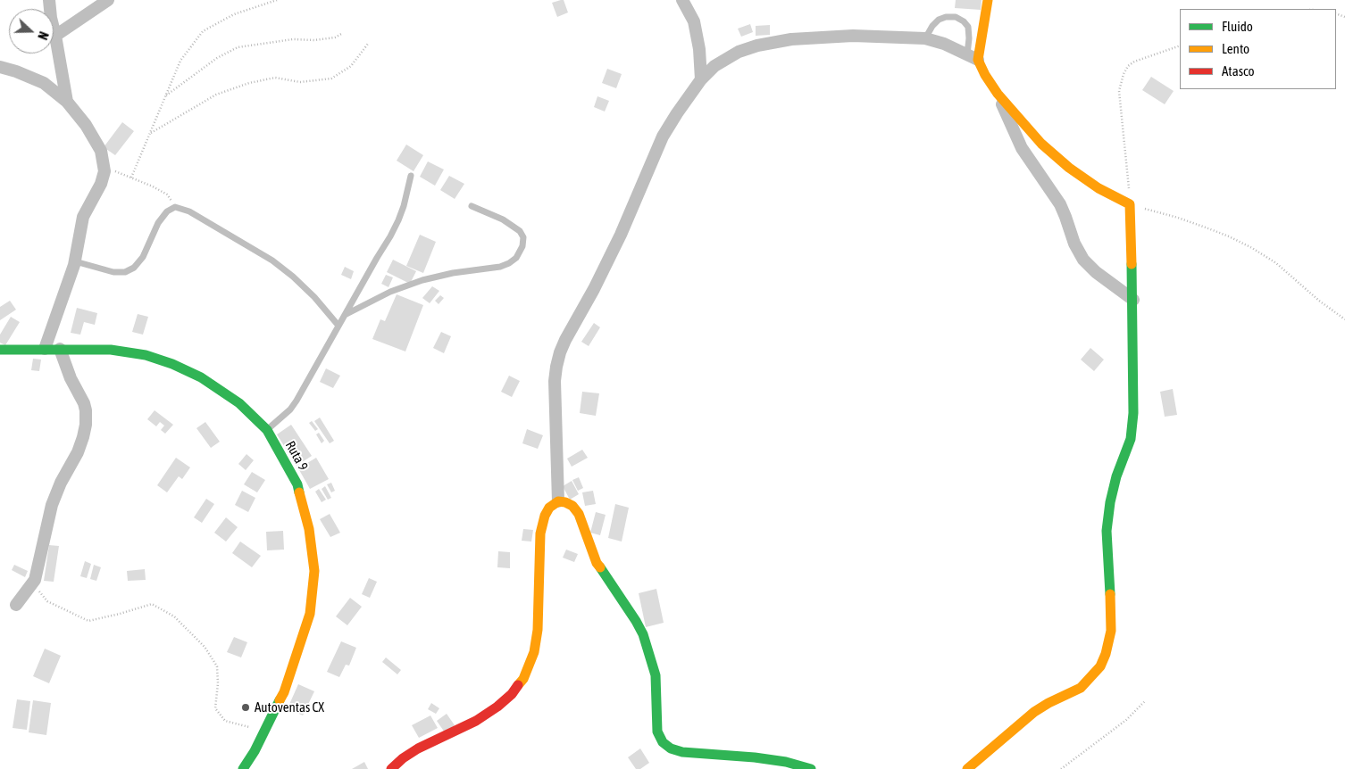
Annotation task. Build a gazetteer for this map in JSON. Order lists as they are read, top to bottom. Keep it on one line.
{"streets":{"street":["Ruta 9"]},"places":["Autoventas CX"],"legend":["Fluido","Lento","Atasco"],"north":"right"}
